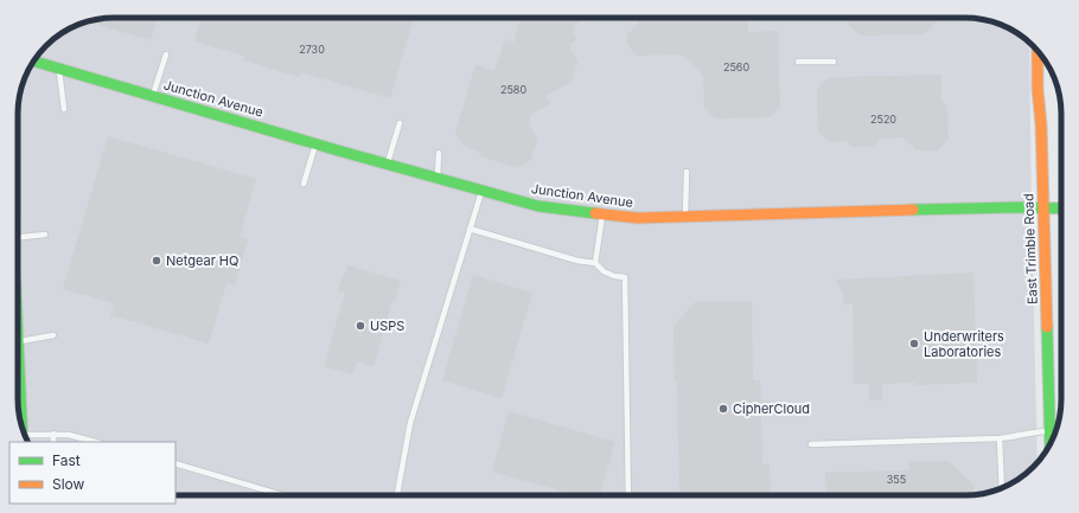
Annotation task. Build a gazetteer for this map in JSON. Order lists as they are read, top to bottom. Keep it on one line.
{"streets":{"main road":["Junction Avenue","East Trimble Road"]},"crossings":[["Junction Avenue","East Trimble Road"]],"places":["Netgear HQ","USPS","Underwriters Laboratories","CipherCloud"],"house_numbers":["2730","2560","2580","2520","355"],"legend":["Fast","Slow"]}
